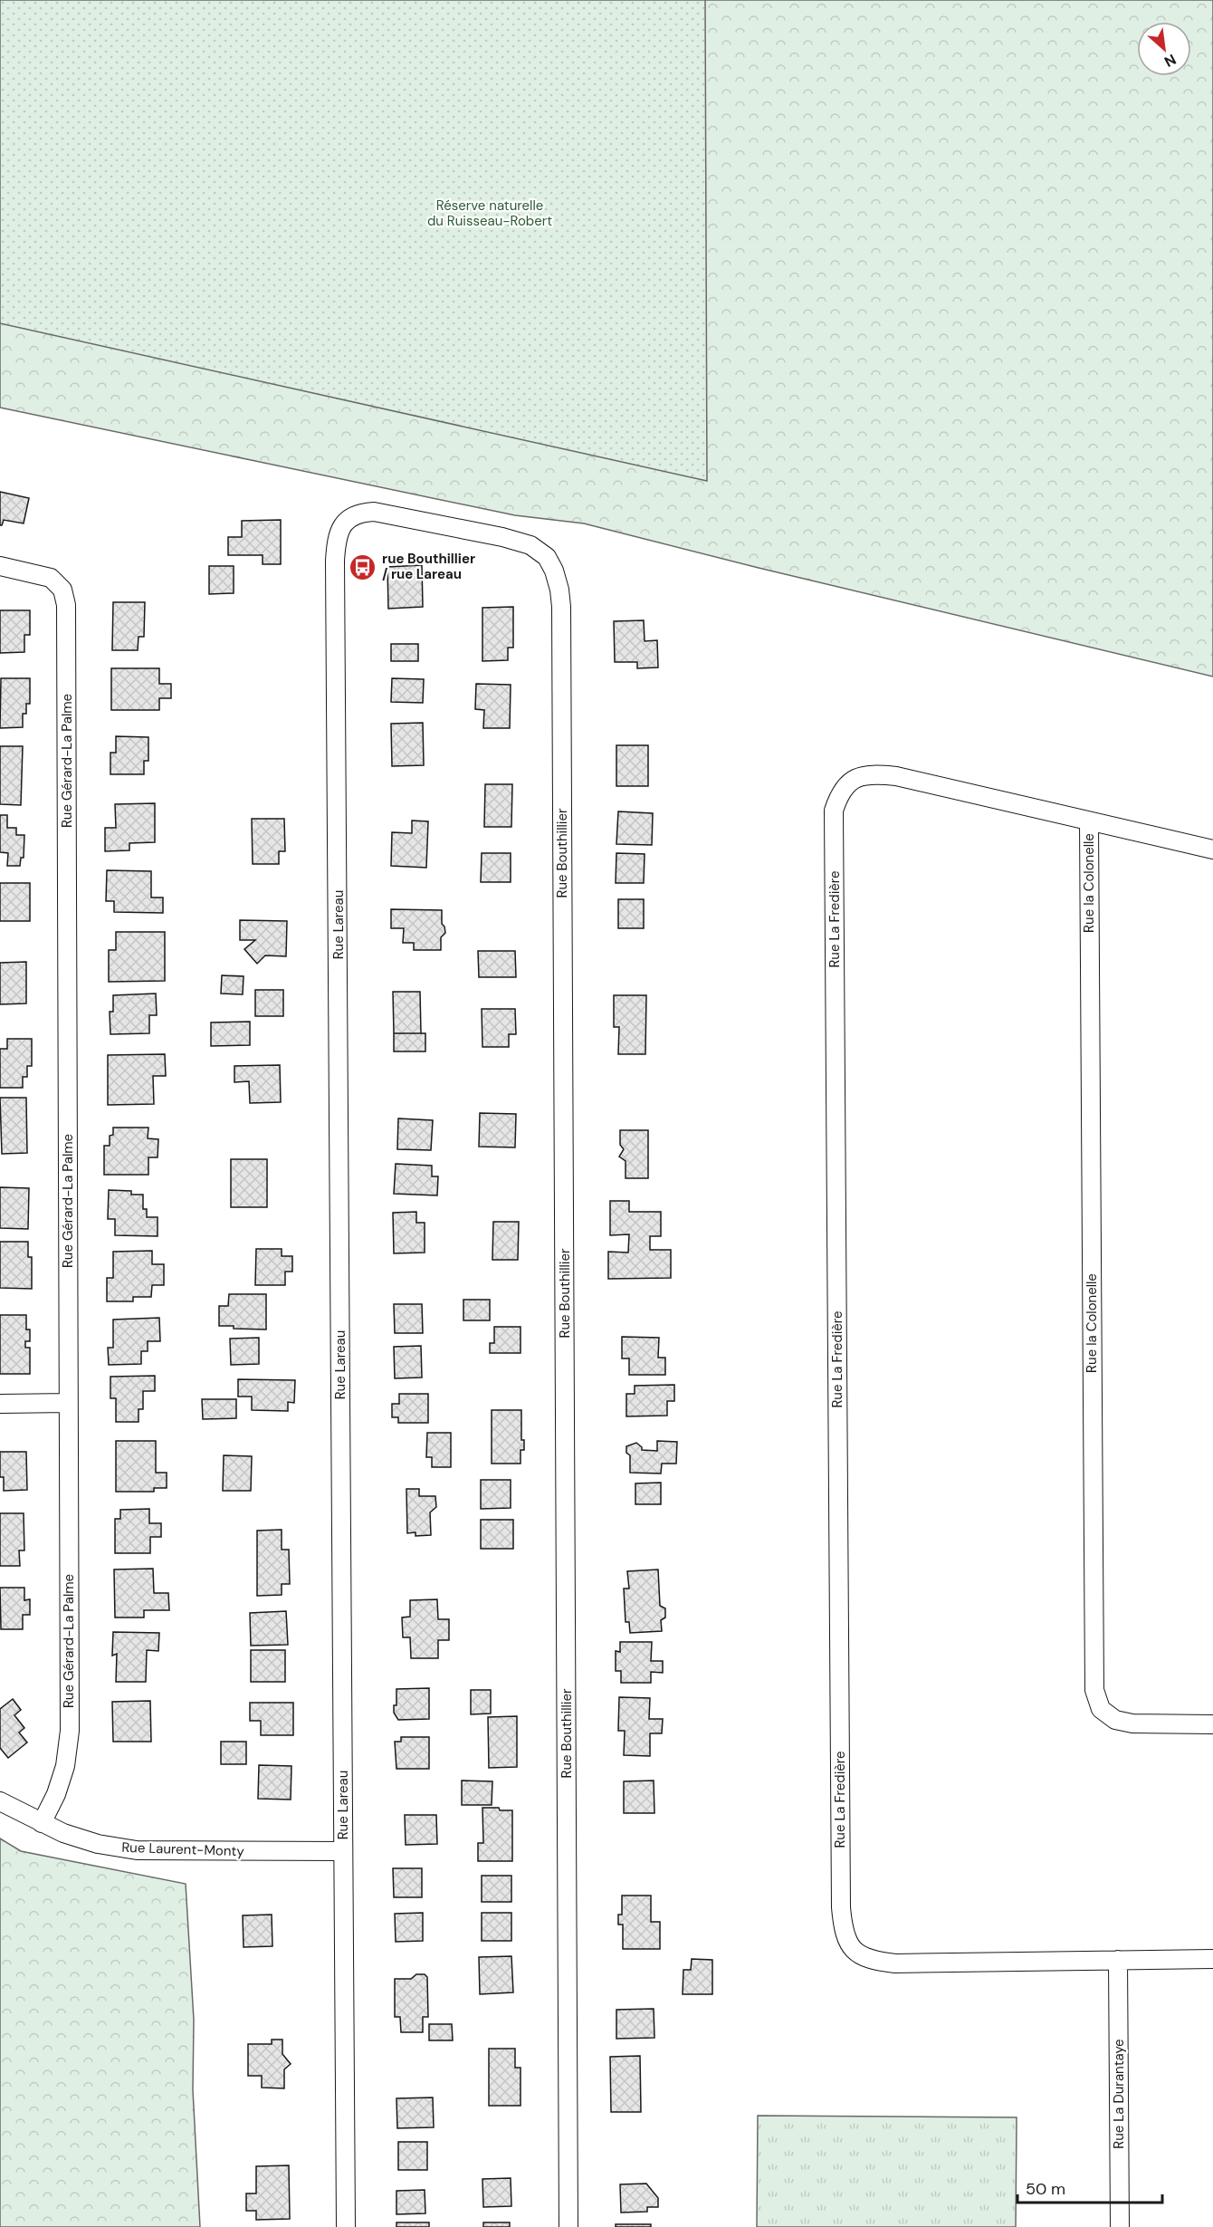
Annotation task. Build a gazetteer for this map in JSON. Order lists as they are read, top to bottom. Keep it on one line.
{"streets":{"street":["Rue Gérard-La Palme","Rue Bouthillier","Rue la Colonelle","Rue La Fredière","Rue Lareau","Rue Laurent-Monty","Rue La Durantaye"]},"crossings":[["Rue Gérard-La Palme","Rue Laurent-Monty"],["Rue Bouthillier","Rue Lareau"],["Rue la Colonelle","Rue La Fredière"],["Rue La Fredière","Rue La Durantaye"],["Rue Lareau","Rue Laurent-Monty"]],"parks":["Réserve naturelle du Ruisseau-Robert"],"places":{"bus stop":["rue Bouthillier / rue Lareau"]},"scale_bar":"50 m","north":"bottom right"}
